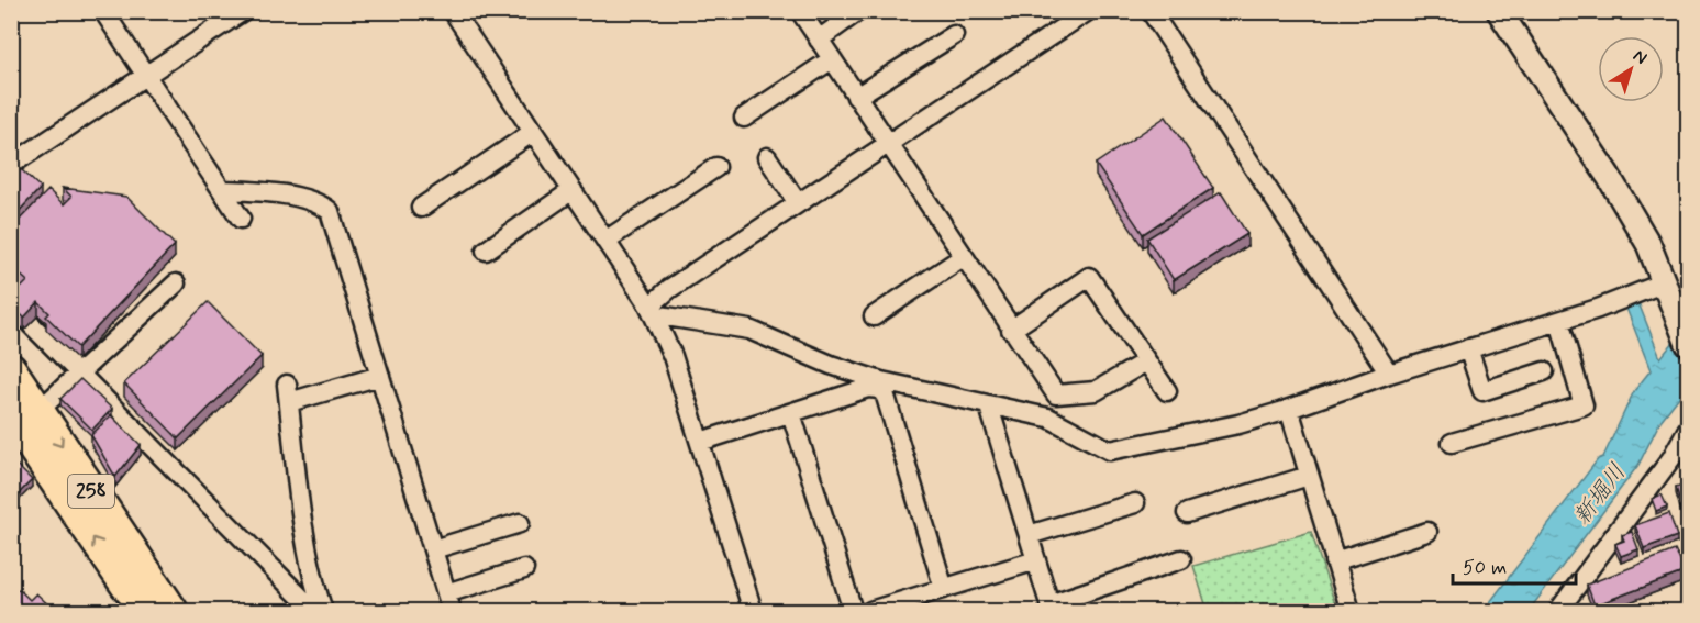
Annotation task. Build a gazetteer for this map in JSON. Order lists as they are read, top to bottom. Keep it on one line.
{"streets":{"highway":["258"]},"water":["新堀川"],"scale_bar":"50 m","north":"top right"}
